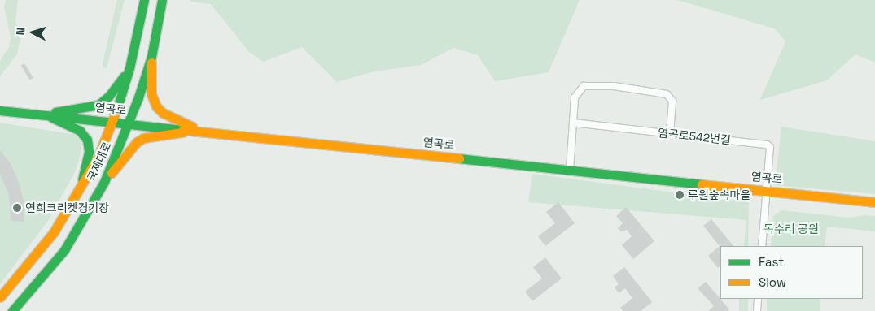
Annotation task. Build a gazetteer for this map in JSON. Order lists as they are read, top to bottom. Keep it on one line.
{"streets":{"main road":["염곡로","국제대로"],"street":["염곡로542번길"]},"crossings":[["염곡로","염곡로542번길"],["염곡로","국제대로"]],"parks":["독수리 공원"],"places":["루원숲속마을","연희크리켓경기장"],"legend":["Fast","Slow"],"north":"left"}
